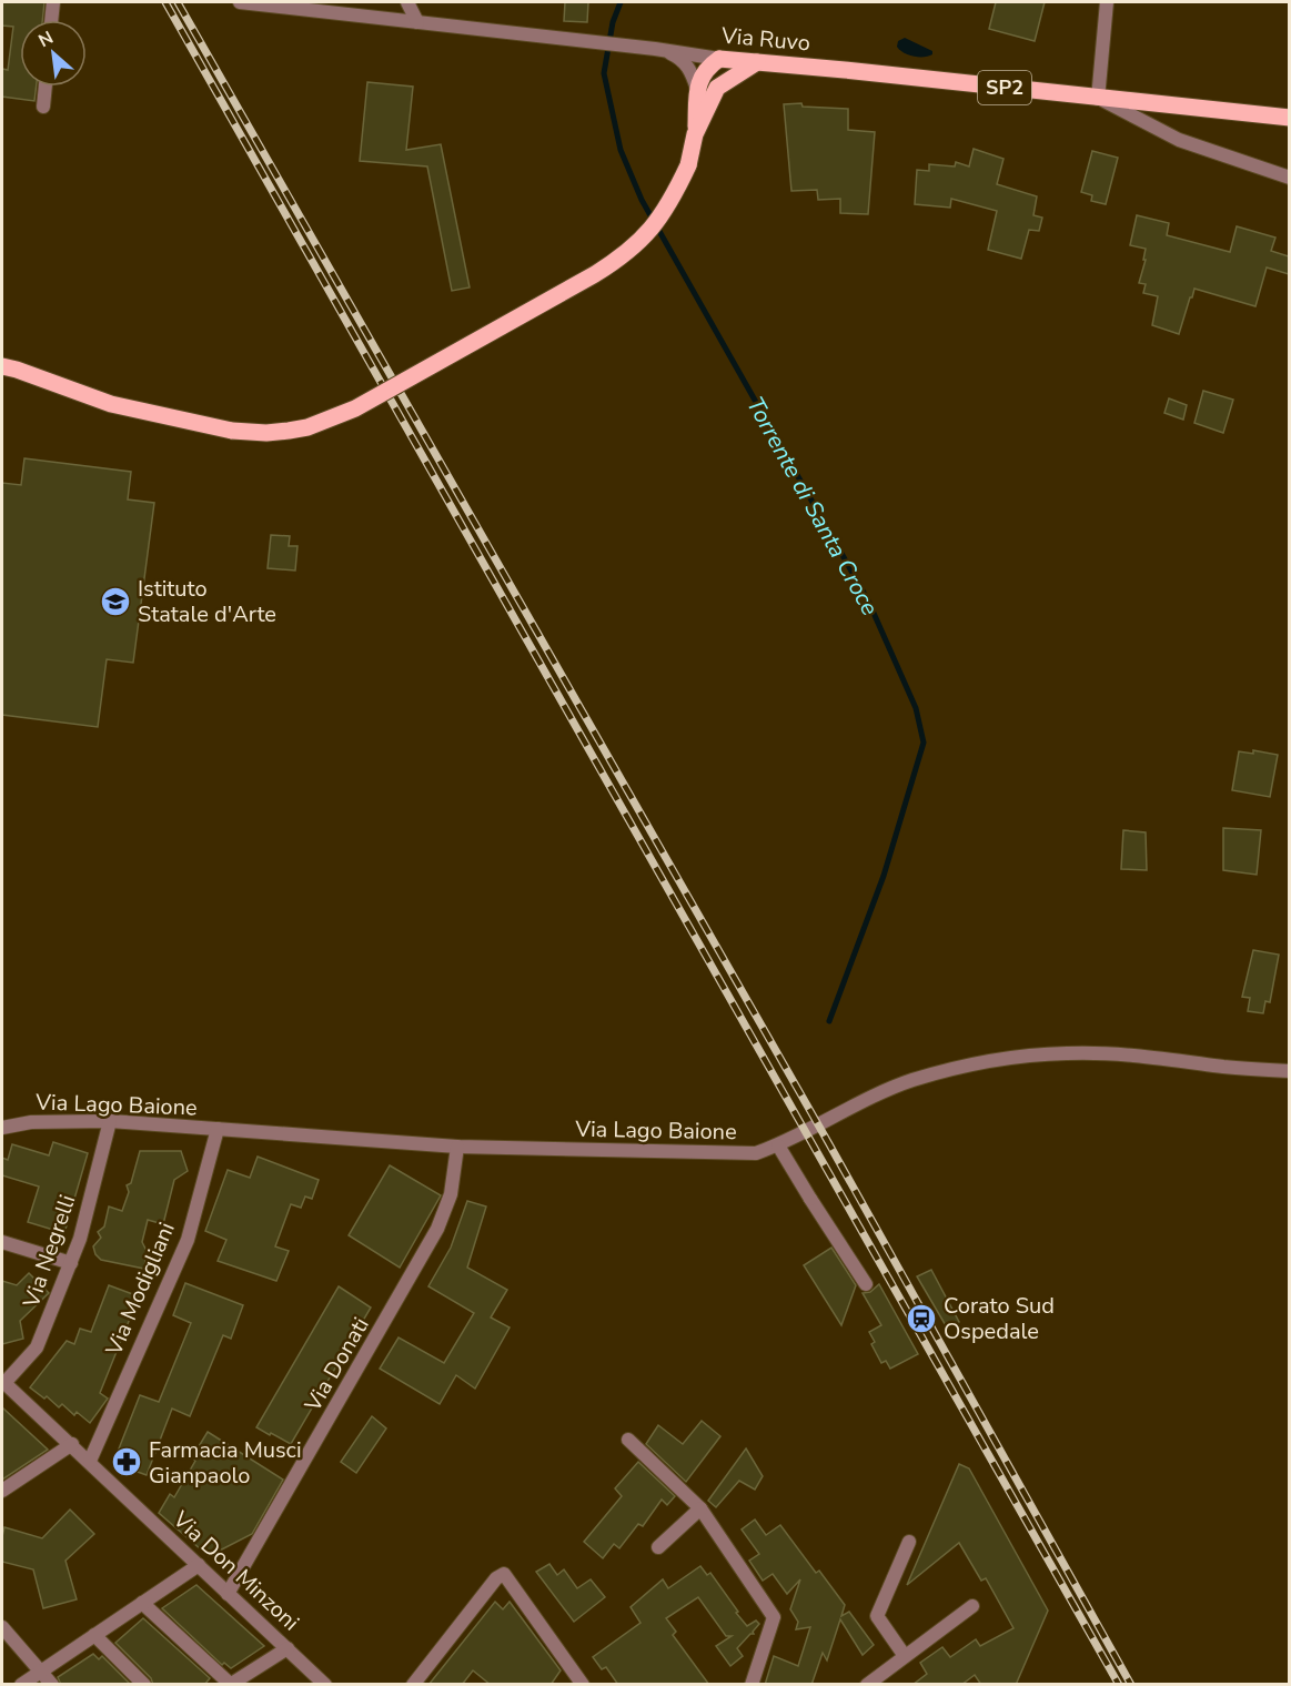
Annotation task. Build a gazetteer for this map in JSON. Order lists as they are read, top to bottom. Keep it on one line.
{"streets":{"main road":["Via Ruvo","SP2"],"street":["Via Lago Baione","Via Negrelli","Via Modigliani","Via Donati","Via Don Minzoni"]},"crossings":[["Via Lago Baione","Via Negrelli"],["Via Lago Baione","Via Modigliani"],["Via Lago Baione","Via Donati"],["Via Negrelli","Via Don Minzoni"],["Via Modigliani","Via Don Minzoni"],["Via Donati","Via Don Minzoni"]],"water":["Torrente di Santa Croce"],"places":{"school or university":["Istituto Statale d'Arte"],"station":["Corato Sud Ospedale"],"pharmacy":["Farmacia Musci Gianpaolo"]},"north":"top left"}
